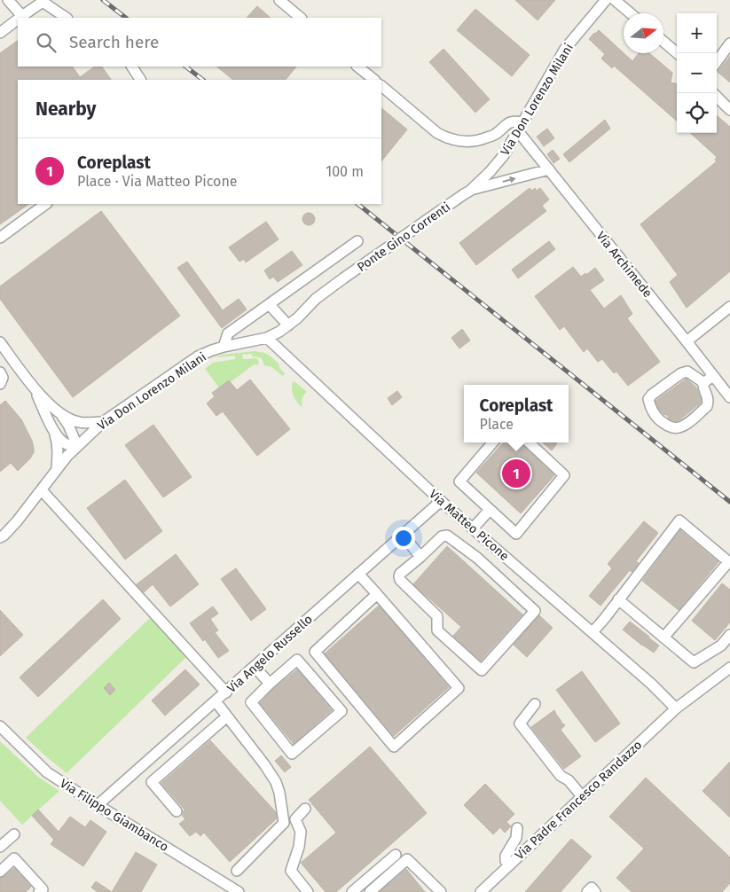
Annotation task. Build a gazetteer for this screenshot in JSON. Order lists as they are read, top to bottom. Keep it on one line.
{"streets":{"street":["Via Don Lorenzo Milani","Ponte Gino Correnti","Via Archimede","Via Matteo Picone","Via Angelo Russello","Via Padre Francesco Randazzo","Via Filippo Giambanco"]},"crossings":[["Via Don Lorenzo Milani","Ponte Gino Correnti"],["Via Don Lorenzo Milani","Via Archimede"],["Via Don Lorenzo Milani","Via Matteo Picone"],["Via Matteo Picone","Via Angelo Russello"],["Via Matteo Picone","Via Padre Francesco Randazzo"],["Via Angelo Russello","Via Filippo Giambanco"]],"north":"right","page":{"map_buttons":["+","−"],"search":"Search here","heading":"Nearby","list":[{"mark":"1","name":"Coreplast","note":"Place · Via Matteo Picone","value":"100 m"}],"popup":["Coreplast","Place"],"pins":"1"}}
